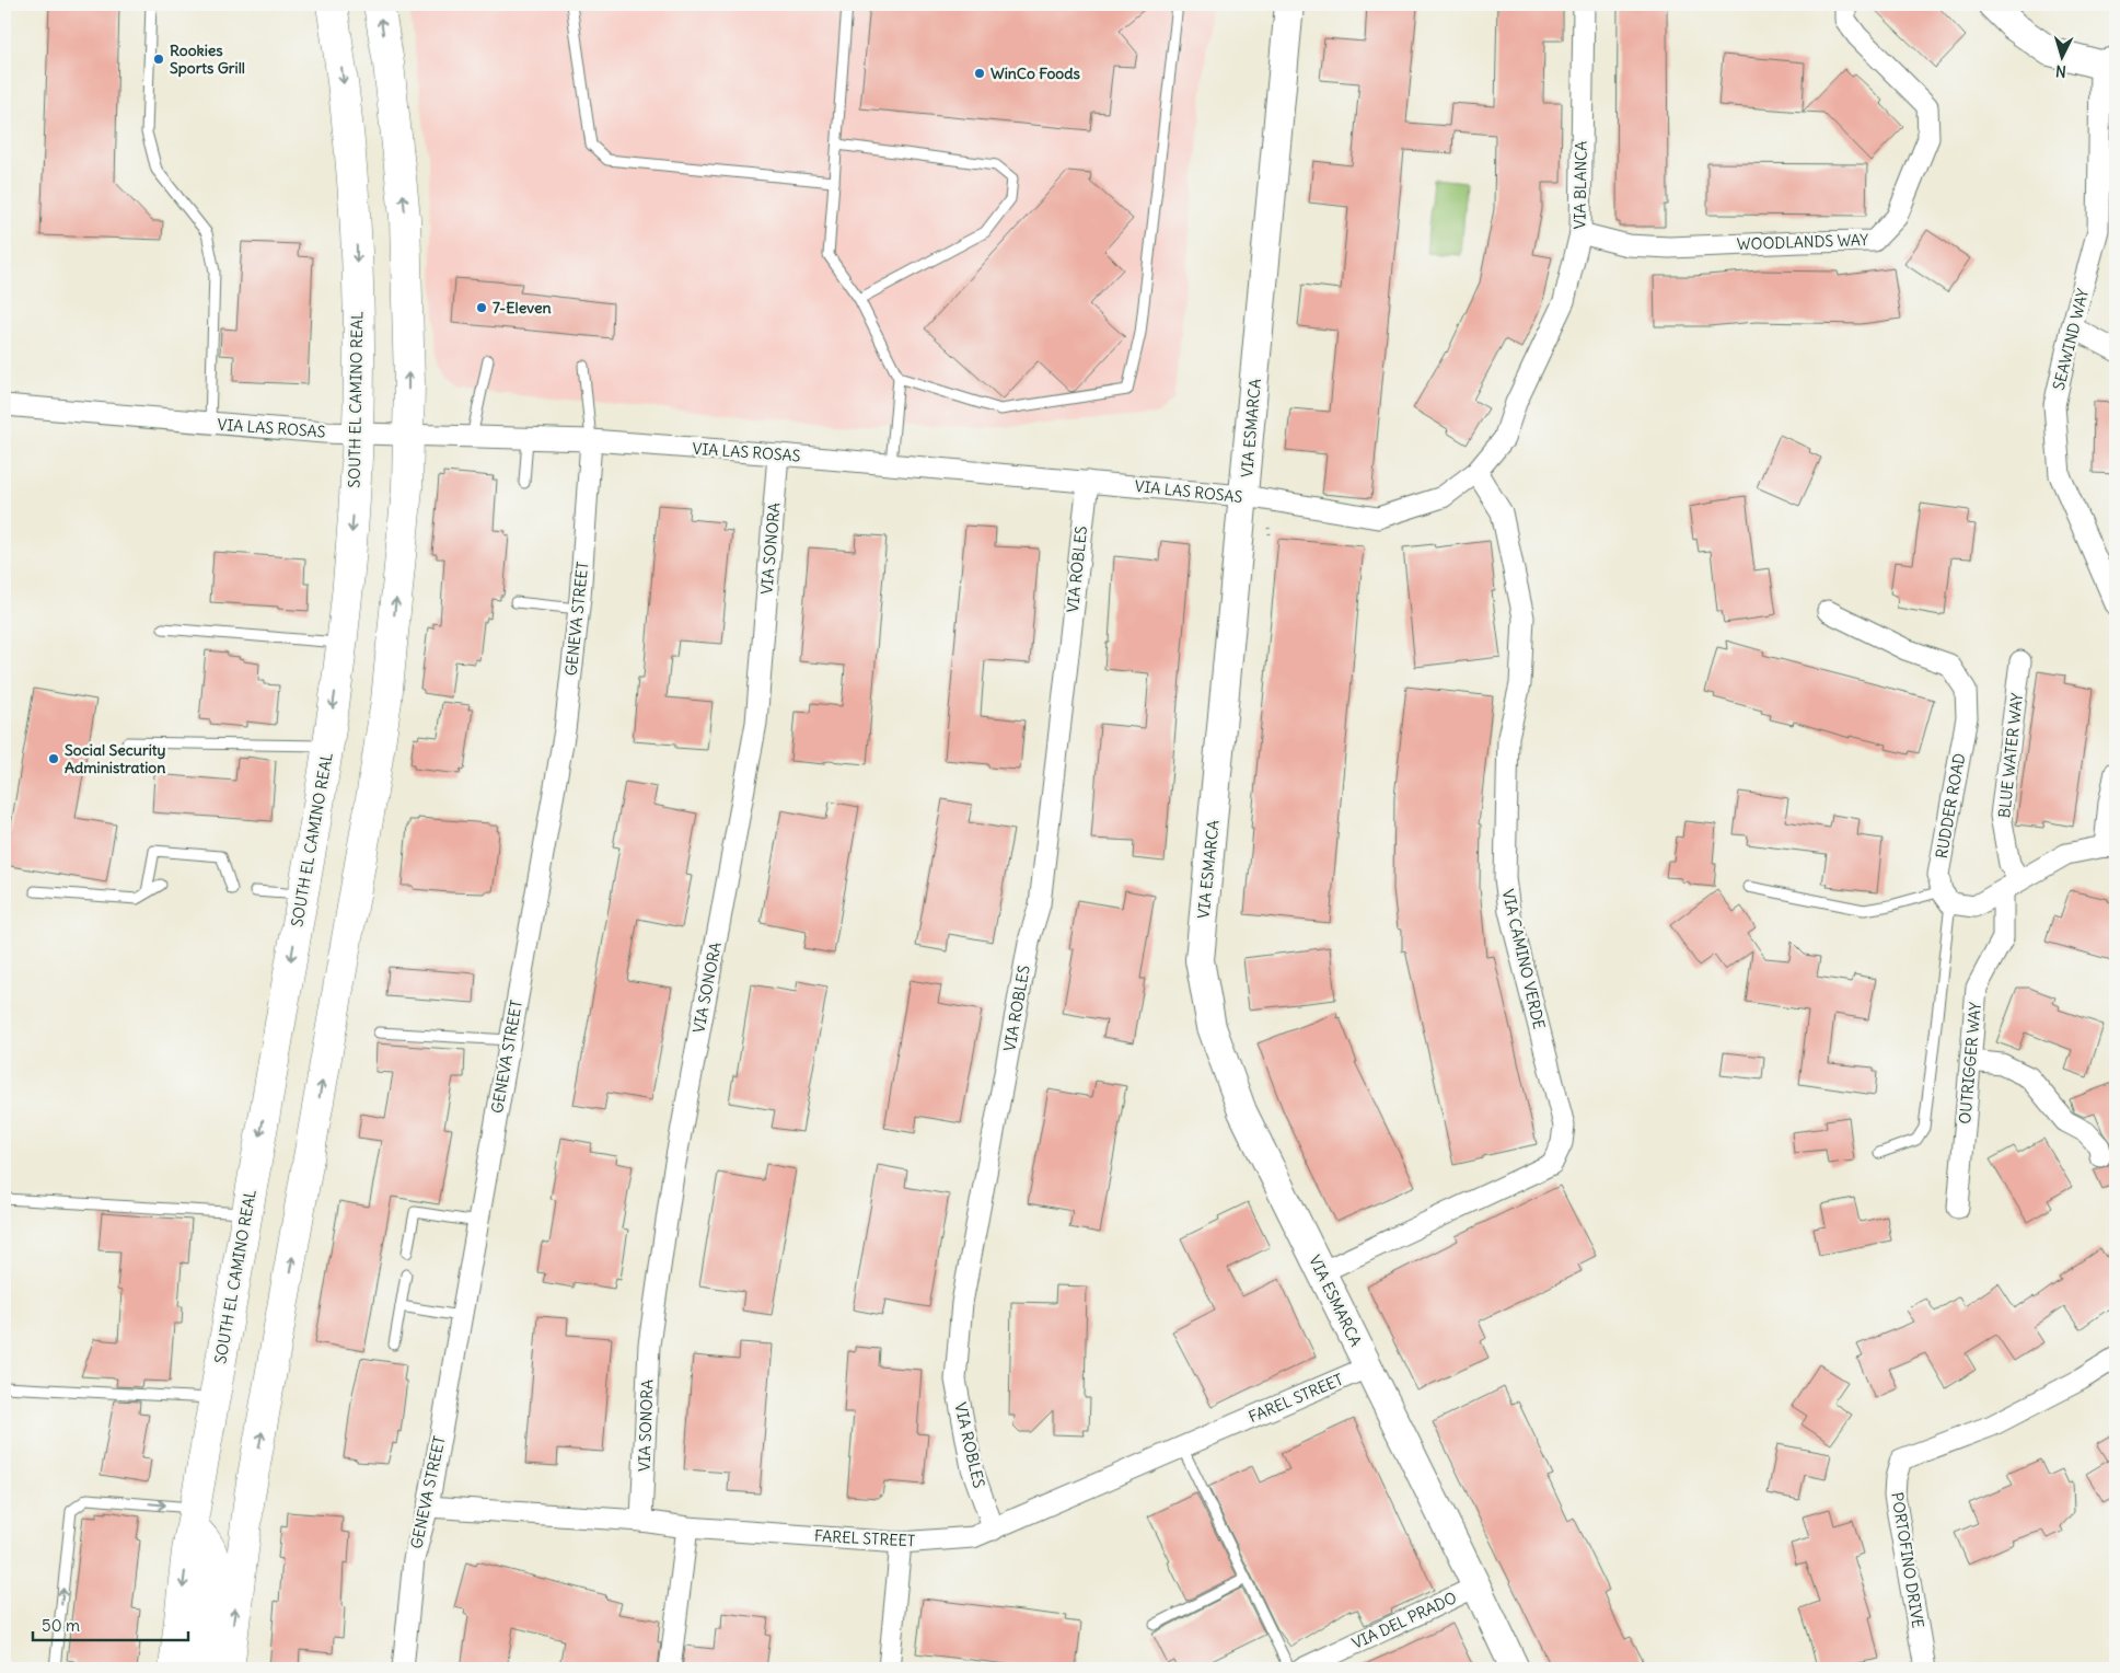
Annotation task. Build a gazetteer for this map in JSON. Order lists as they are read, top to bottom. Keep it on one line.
{"streets":{"main road":["SOUTH EL CAMINO REAL"],"street":["VIA BLANCA","WOODLANDS WAY","SEAWIND WAY","VIA LAS ROSAS","VIA ESMARCA","VIA SONORA","VIA ROBLES","GENEVA STREET","BLUE WATER WAY","RUDDER ROAD","VIA CAMINO VERDE","OUTRIGGER WAY","FAREL STREET","PORTOFINO DRIVE","VIA DEL PRADO"]},"crossings":[["VIA BLANCA","WOODLANDS WAY"],["VIA BLANCA","VIA LAS ROSAS"],["VIA BLANCA","VIA CAMINO VERDE"],["SOUTH EL CAMINO REAL","VIA LAS ROSAS"],["VIA LAS ROSAS","VIA ESMARCA"],["VIA LAS ROSAS","VIA SONORA"],["VIA LAS ROSAS","VIA ROBLES"],["VIA LAS ROSAS","GENEVA STREET"],["VIA LAS ROSAS","VIA CAMINO VERDE"],["VIA ESMARCA","VIA CAMINO VERDE"],["VIA ESMARCA","FAREL STREET"],["VIA ESMARCA","VIA DEL PRADO"],["VIA SONORA","FAREL STREET"],["VIA ROBLES","FAREL STREET"],["GENEVA STREET","FAREL STREET"],["BLUE WATER WAY","OUTRIGGER WAY"]],"places":["Rookies Sports Grill","WinCo Foods","7-Eleven","Social Security Administration"],"scale_bar":"50 m","north":"bottom"}
